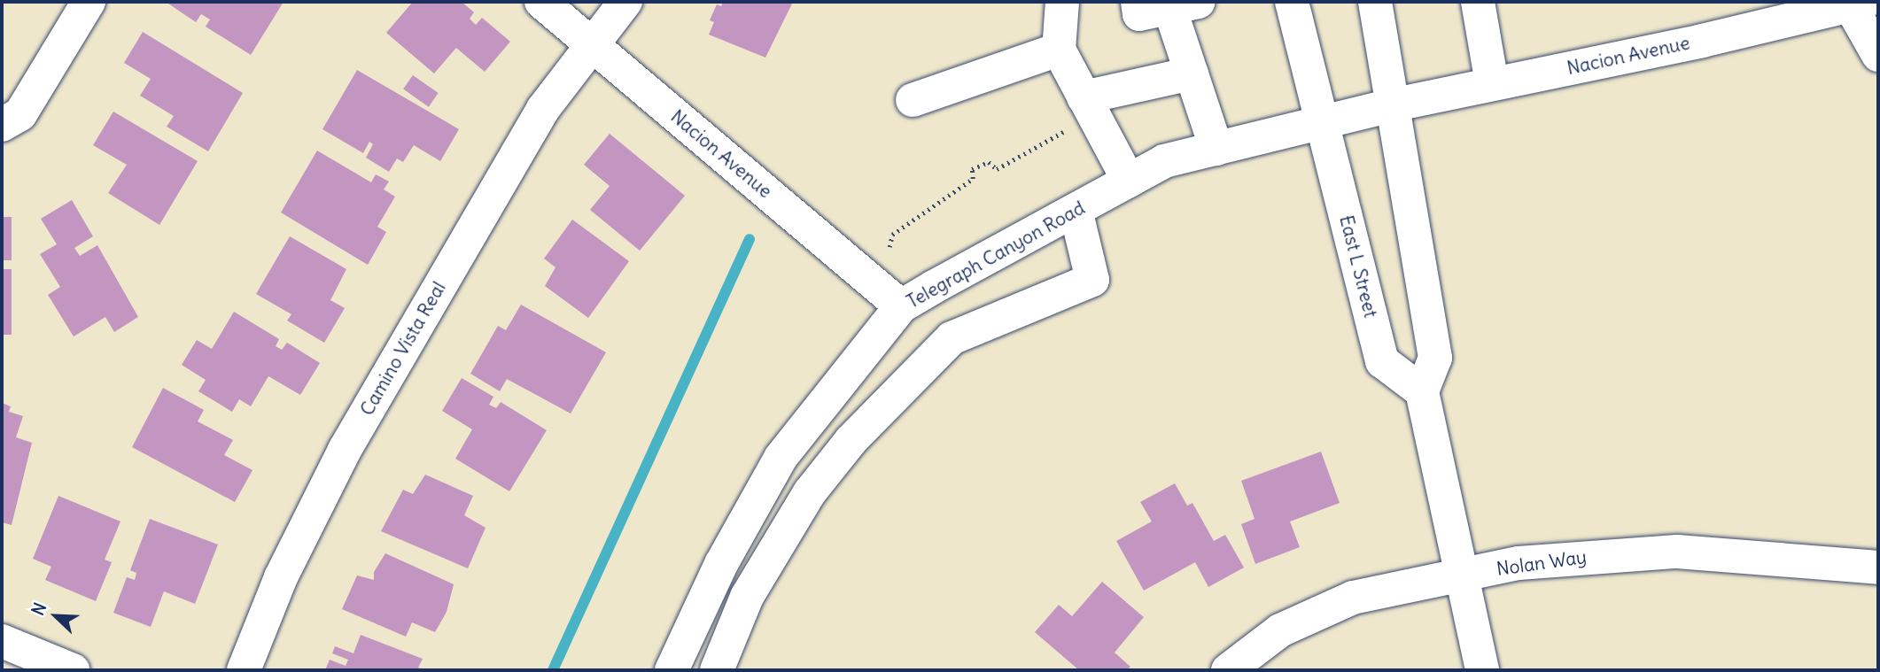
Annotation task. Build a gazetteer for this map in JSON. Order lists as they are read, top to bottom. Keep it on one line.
{"streets":{"street":["Nacion Avenue","Telegraph Canyon Road","East L Street","Camino Vista Real","Nolan Way"]},"crossings":[["Nacion Avenue","Telegraph Canyon Road"],["Nacion Avenue","Camino Vista Real"],["Telegraph Canyon Road","East L Street"]],"north":"top left"}
